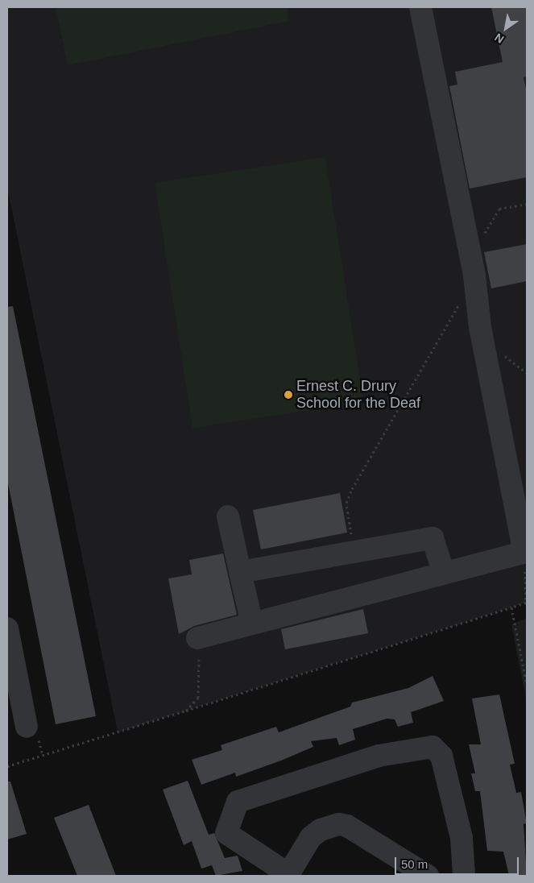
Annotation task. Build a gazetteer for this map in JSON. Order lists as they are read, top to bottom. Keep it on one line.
{"places":["Ernest C. Drury School for the Deaf"],"scale_bar":"50 m","north":"bottom left"}
